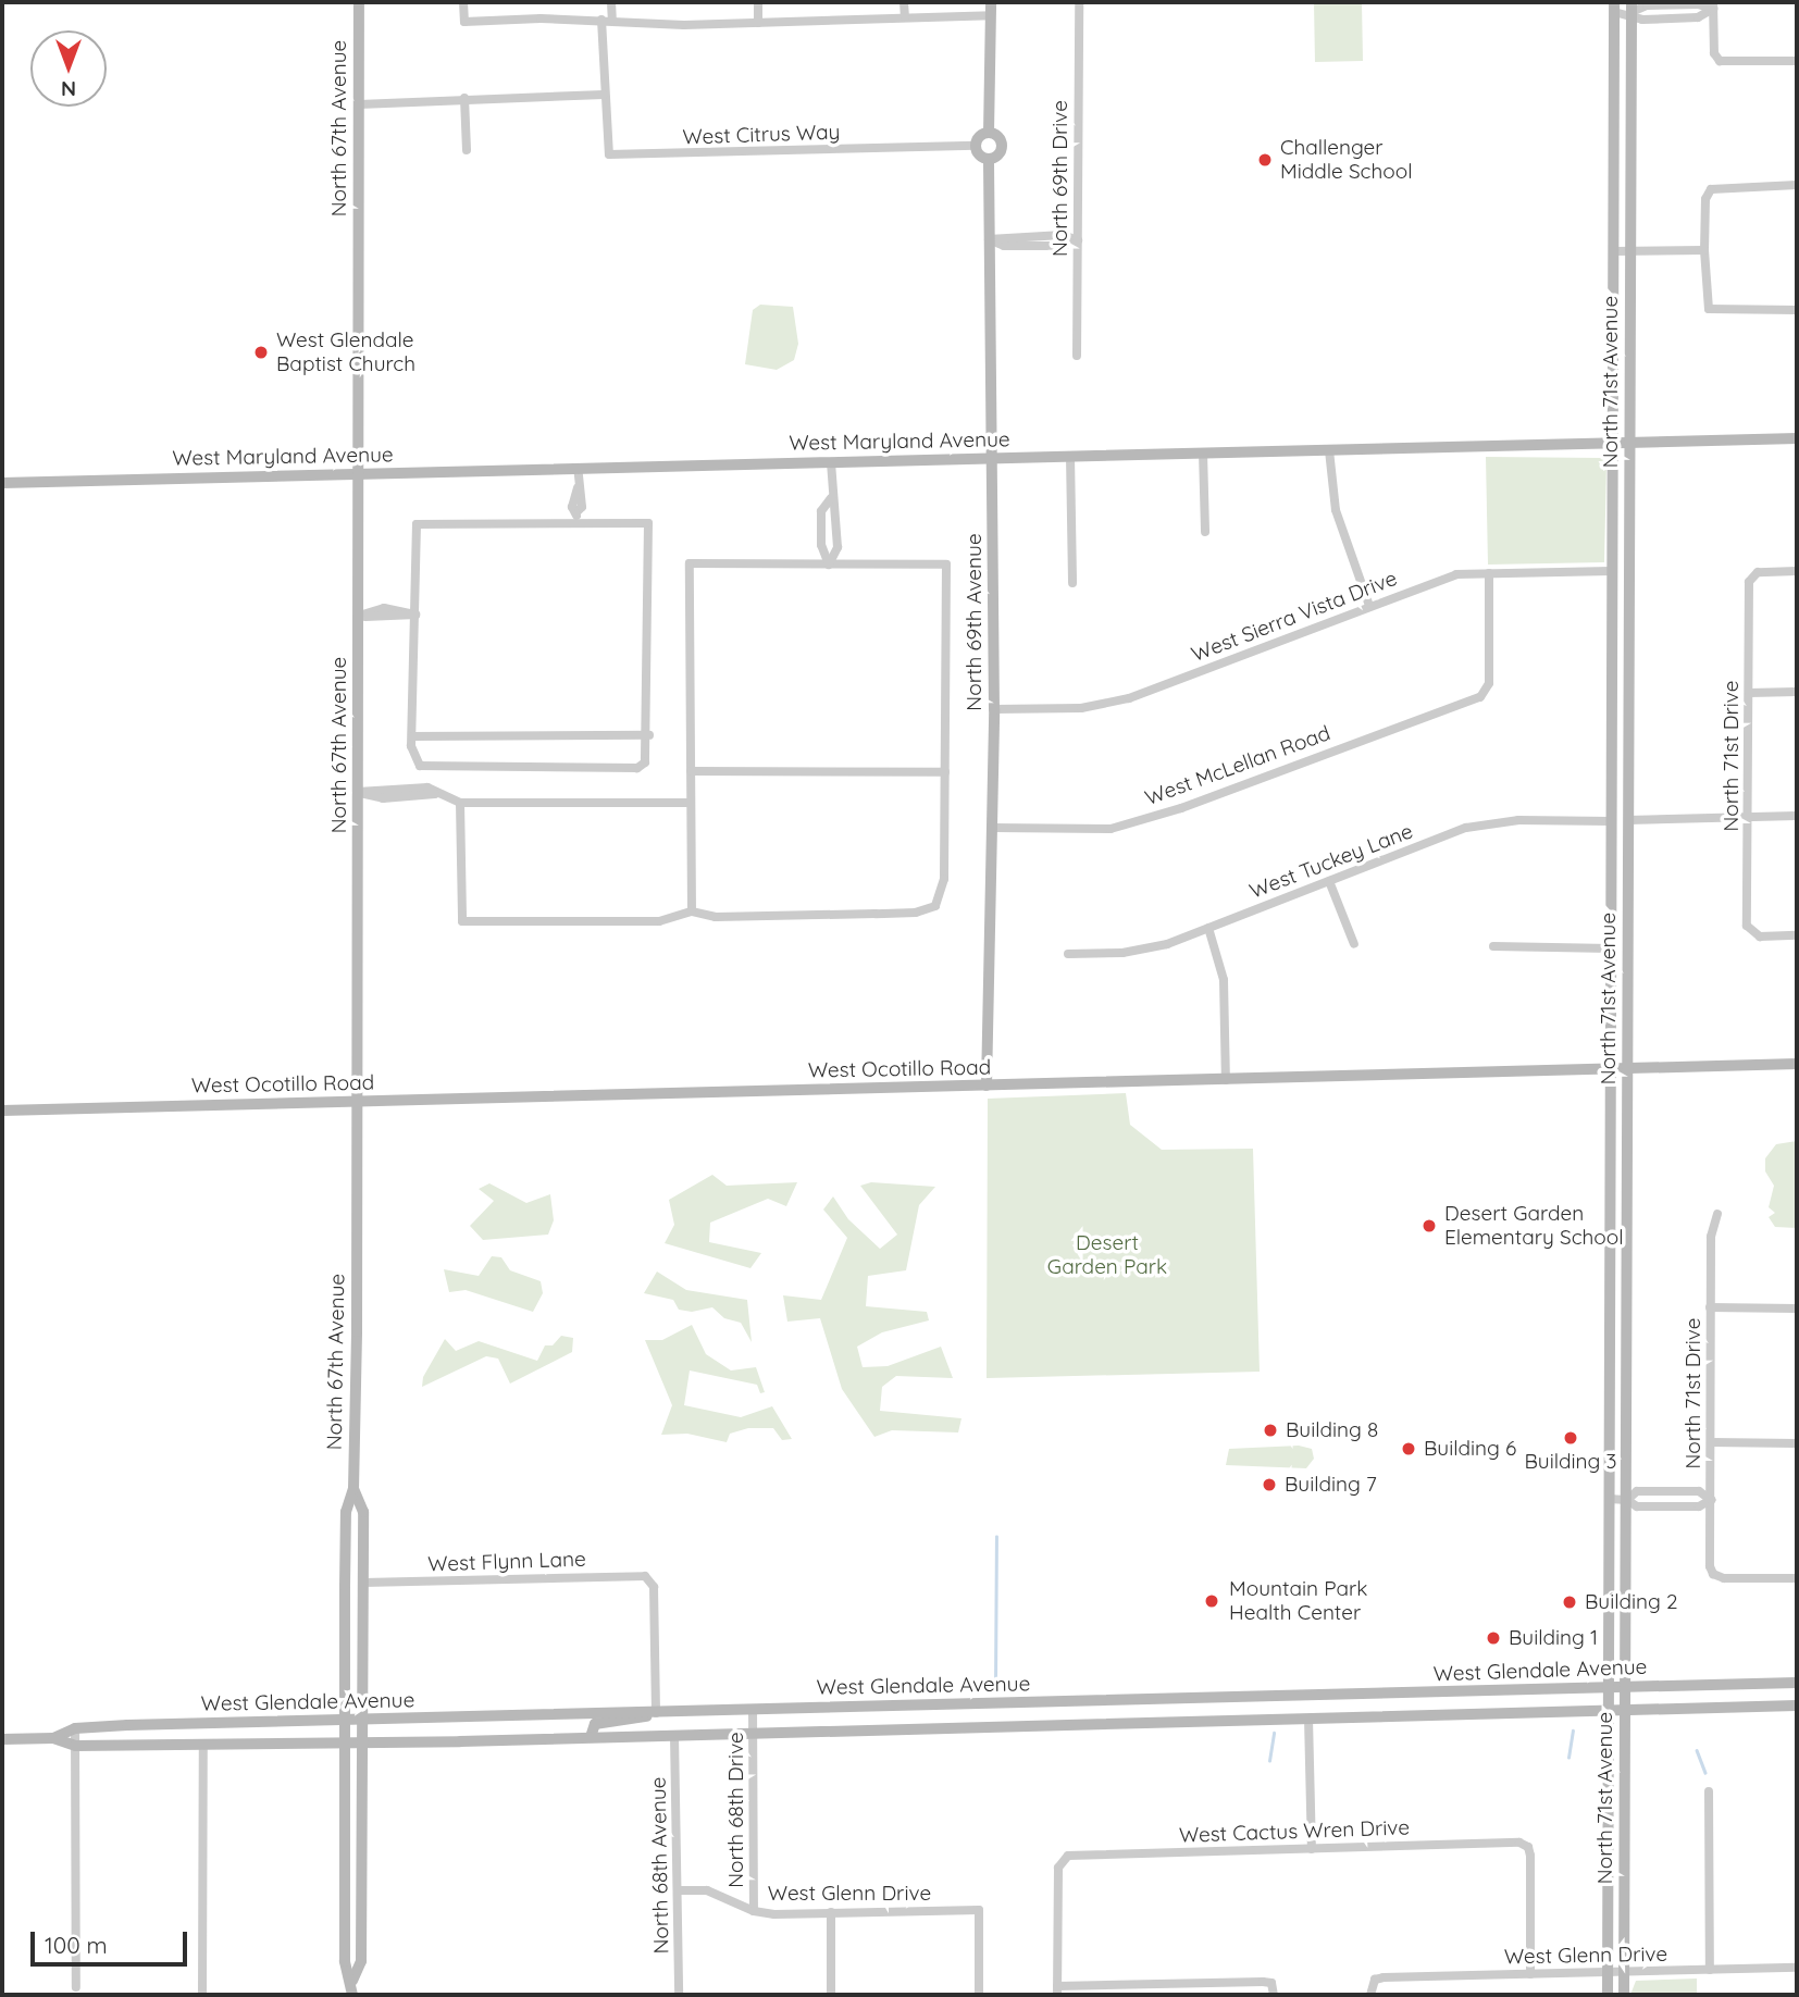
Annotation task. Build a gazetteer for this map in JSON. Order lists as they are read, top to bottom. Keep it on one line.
{"streets":{"street":["North 67th Avenue","West Citrus Way","North 69th Drive","North 71st Avenue","West Maryland Avenue","West Sierra Vista Drive","North 69th Avenue","North 71st Drive","West McLellan Road","West Tuckey Lane","West Ocotillo Road","West Flynn Lane","West Glendale Avenue","North 68th Drive","West Cactus Wren Drive","North 68th Avenue","West Glenn Drive"]},"crossings":[["North 67th Avenue","West Maryland Avenue"],["North 67th Avenue","West Ocotillo Road"],["North 67th Avenue","West Flynn Lane"],["North 67th Avenue","West Glendale Avenue"],["West Citrus Way","North 69th Avenue"],["North 71st Avenue","West Maryland Avenue"],["North 71st Avenue","West Sierra Vista Drive"],["North 71st Avenue","West Tuckey Lane"],["North 71st Avenue","West Ocotillo Road"],["North 71st Avenue","West Glendale Avenue"],["North 71st Avenue","West Glenn Drive"],["West Maryland Avenue","North 69th Avenue"],["West Sierra Vista Drive","North 69th Avenue"],["West Sierra Vista Drive","West McLellan Road"],["North 69th Avenue","West McLellan Road"],["North 69th Avenue","West Ocotillo Road"],["West Flynn Lane","West Glendale Avenue"],["West Glendale Avenue","North 68th Drive"],["West Glendale Avenue","North 68th Avenue"],["North 68th Drive","West Glenn Drive"],["West Cactus Wren Drive","West Glenn Drive"],["North 68th Avenue","West Glenn Drive"]],"parks":["Desert Garden Park"],"places":["Challenger Middle School","West Glendale Baptist Church","Desert Garden Elementary School","Building 8","Building 3","Building 6","Building 7","Mountain Park Health Center","Building 2","Building 1"],"scale_bar":"100 m","north":"bottom"}
